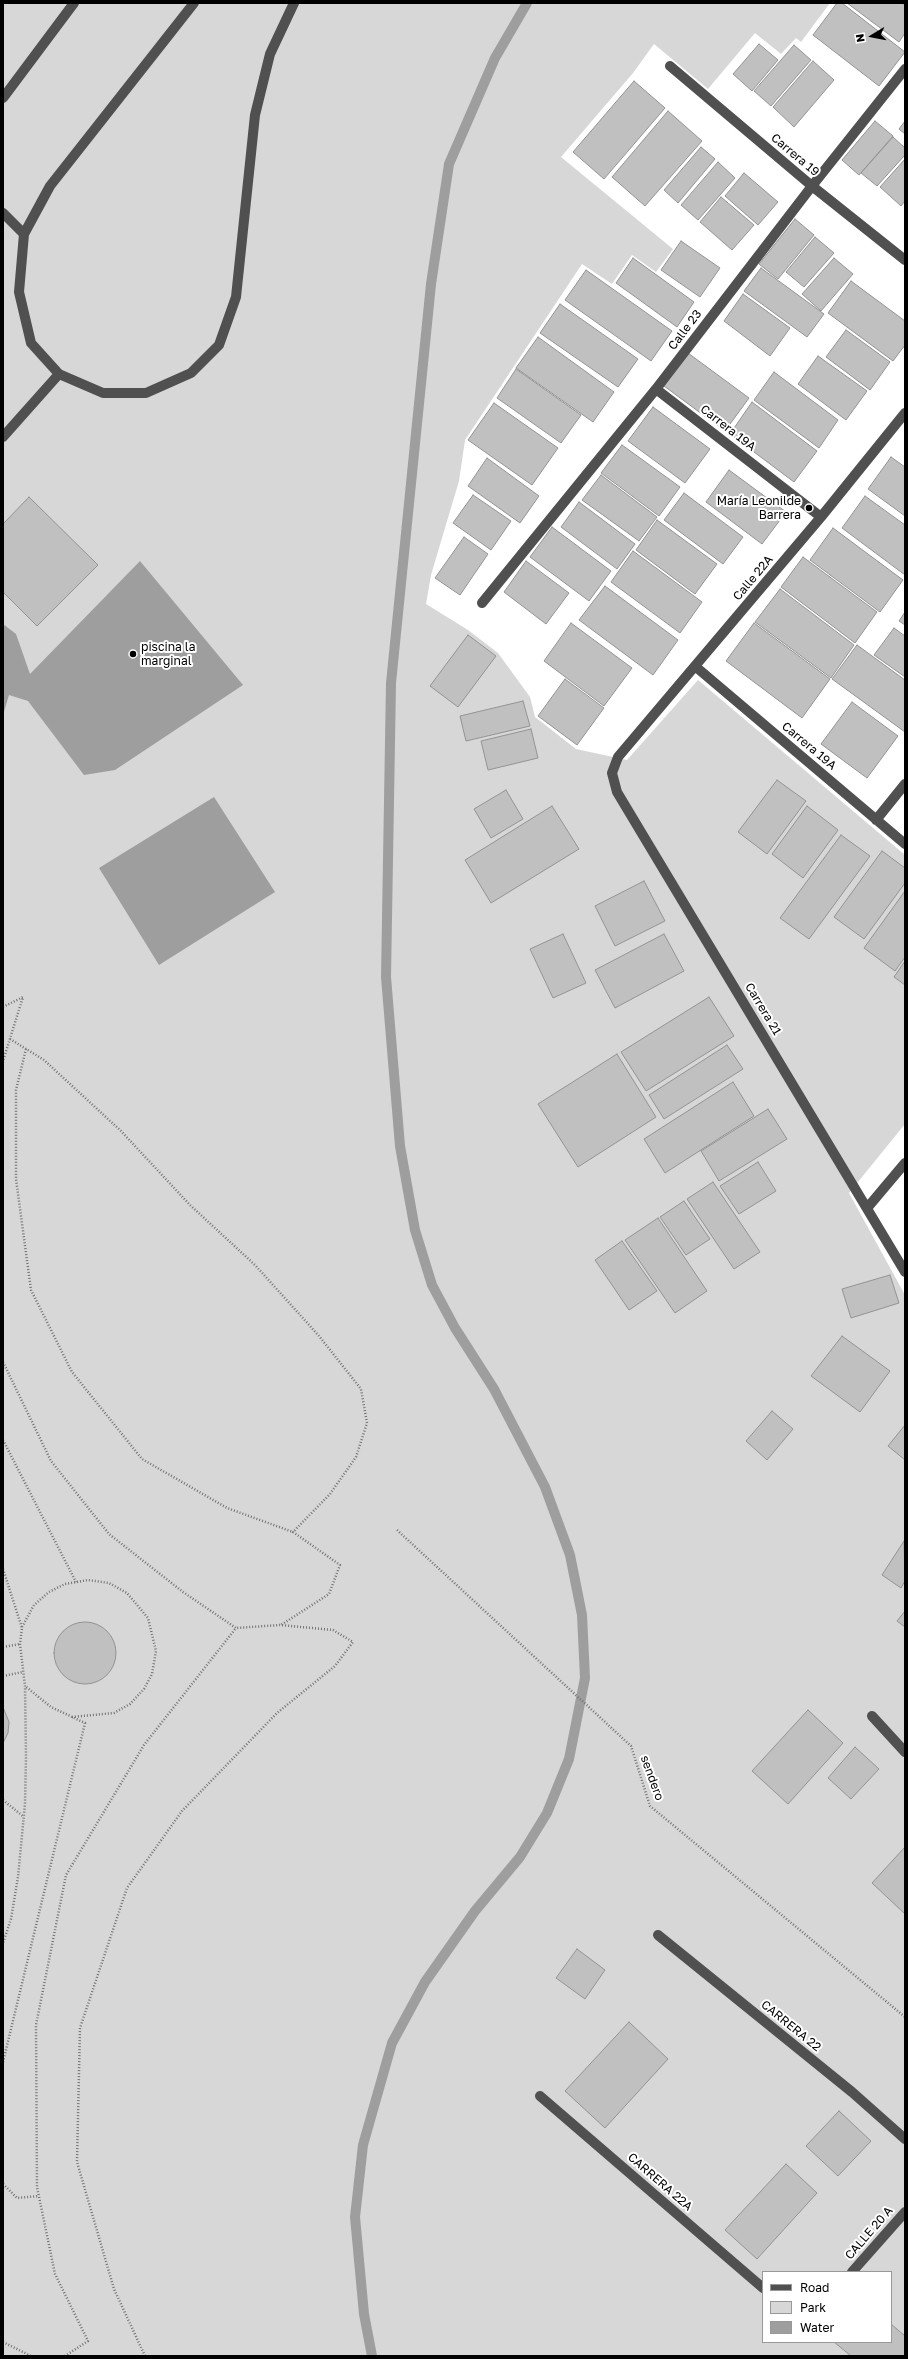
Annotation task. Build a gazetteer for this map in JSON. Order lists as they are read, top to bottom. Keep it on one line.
{"streets":{"street":["Carrera 19","Calle 23","Carrera 19A","Calle 22A","Carrera 21","CARRERA 22","CARRERA 22A","CALLE 20 A"],"path":["sendero"]},"crossings":[["Carrera 19","Calle 23"],["Calle 23","Carrera 19A"],["Carrera 19A","Calle 22A"],["Calle 22A","Carrera 21"]],"places":["María Leonilde Barrera","piscina la marginal"],"legend":["Road","Park","Water"],"north":"left"}
